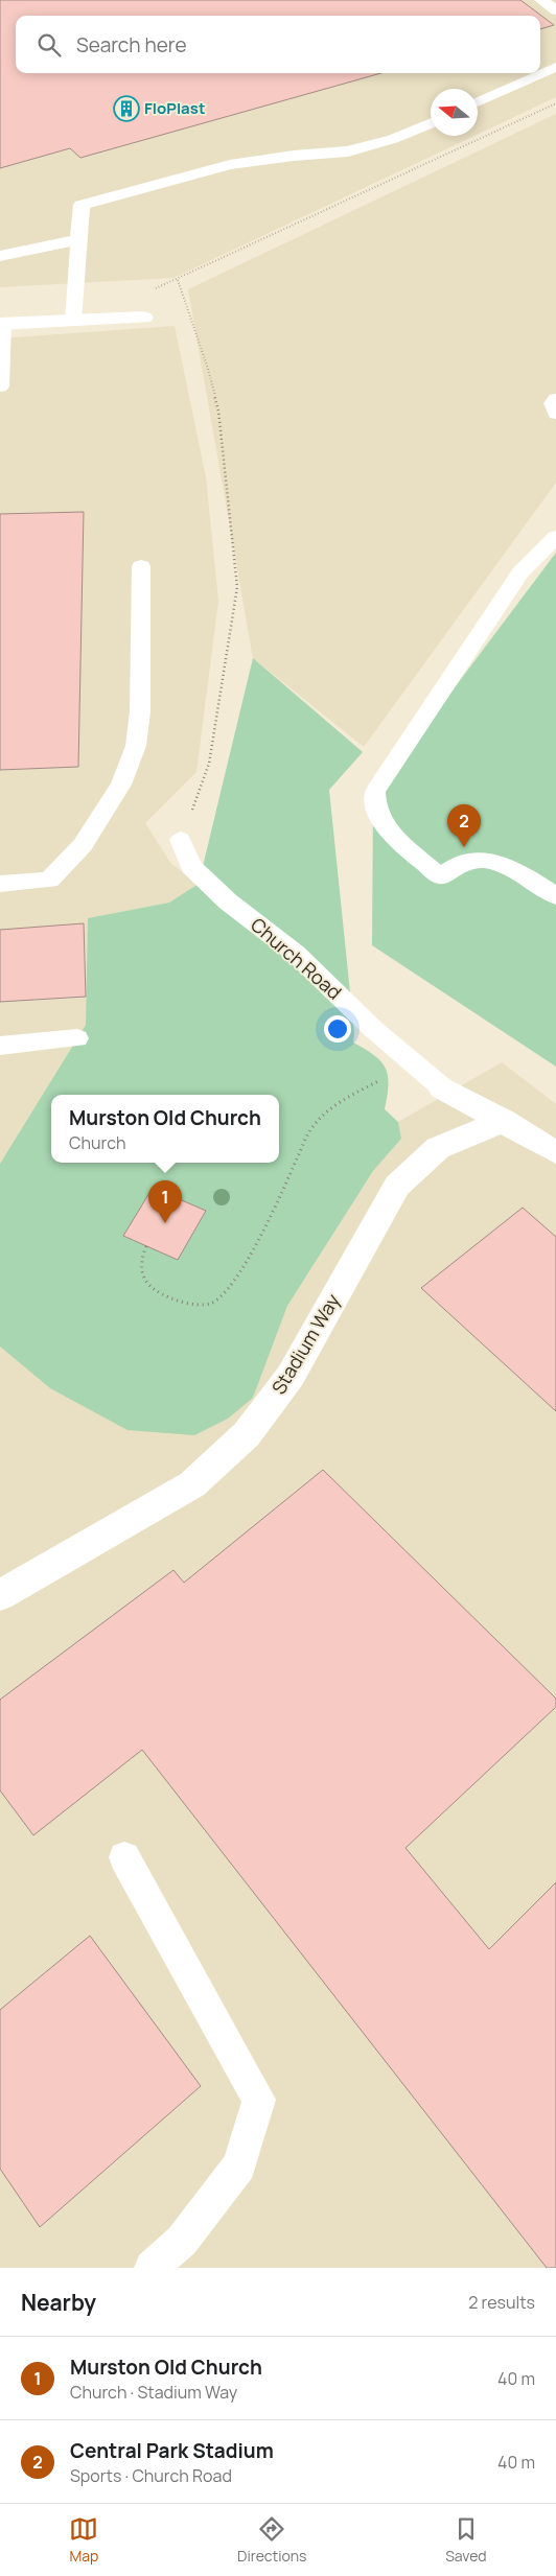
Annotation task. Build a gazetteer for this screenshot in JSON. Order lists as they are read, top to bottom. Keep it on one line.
{"streets":{"street":["Church Road","Stadium Way"]},"crossings":[["Church Road","Stadium Way"]],"places":{"building":["FloPlast"]},"north":"left","page":{"search":"Search here","pins":["2","1"],"popup":["Murston Old Church","Church"],"heading":["Nearby","2 results"],"list":[{"mark":"1","name":"Murston Old Church","note":"Church · Stadium Way","value":"40 m"},{"mark":"2","name":"Central Park Stadium","note":"Sports · Church Road","value":"40 m"}],"nav":["Map","Directions","Saved"]}}
